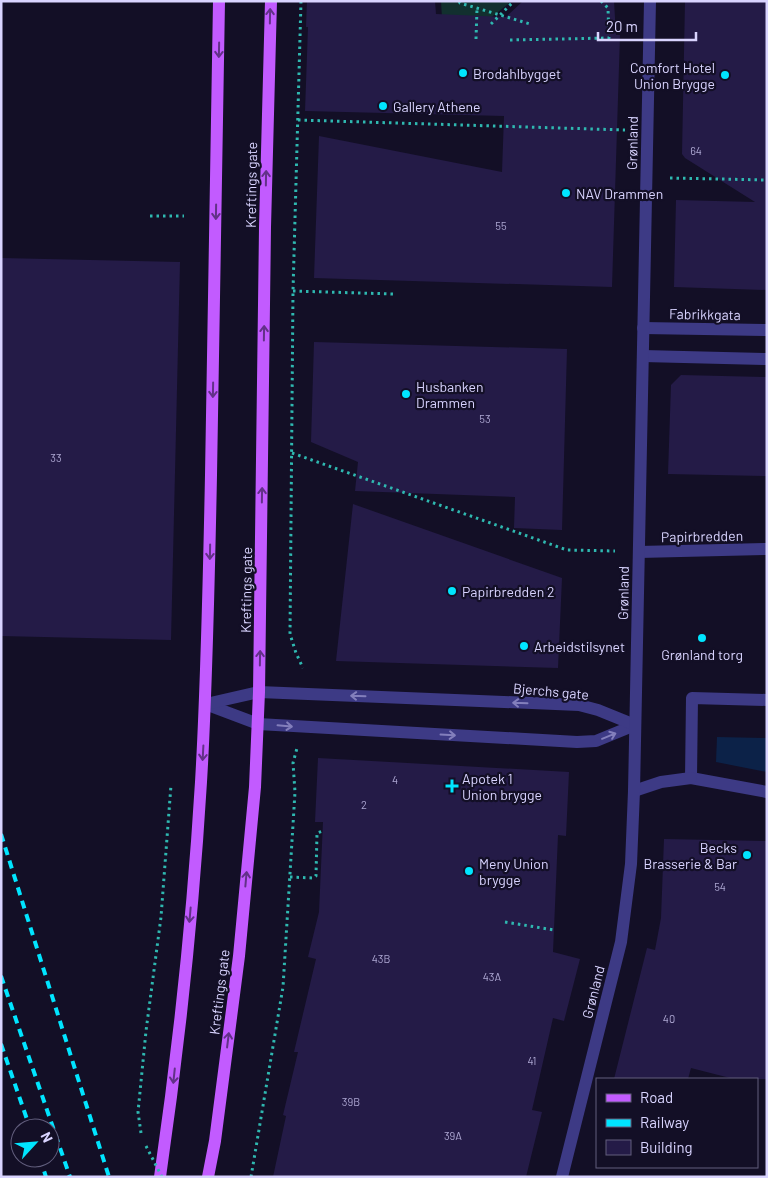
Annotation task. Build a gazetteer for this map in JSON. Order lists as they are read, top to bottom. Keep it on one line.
{"streets":{"main road":["Kreftings gate"],"street":["Grønland","Fabrikkgata","Papirbredden","Bjerchs gate"]},"crossings":[["Grønland","Fabrikkgata"],["Grønland","Papirbredden"],["Grønland","Bjerchs gate"],["Kreftings gate","Bjerchs gate"]],"places":{"other":["Brodahlbygget","Comfort Hotel Union Brygge","Gallery Athene","NAV Drammen","Husbanken Drammen","Papirbredden 2","Grønland torg","Arbeidstilsynet","Becks Brasserie & Bar","Meny Union brygge"],"health":["Apotek 1 Union brygge"]},"house_numbers":["64","55","53","33","4","2","54","43B","43A","40","41","39B","39A"],"legend":["Road","Railway","Building"],"scale_bar":"20 m","north":"top right"}
